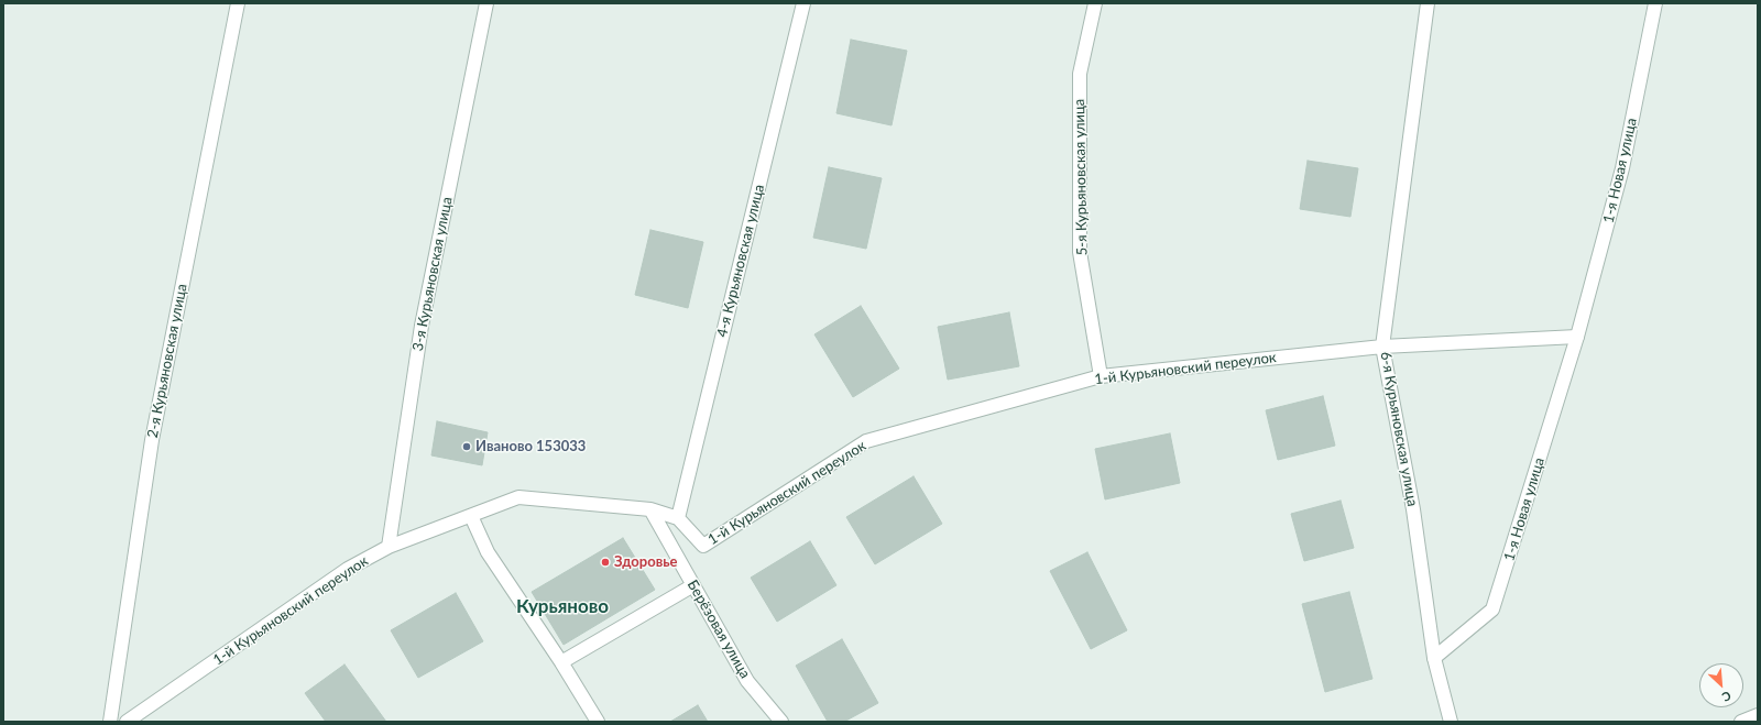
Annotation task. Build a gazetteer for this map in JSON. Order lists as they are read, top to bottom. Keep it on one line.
{"streets":{"street":["1-я Новая улица","5-я Курьяновская улица","4-я Курьяновская улица","3-я Курьяновская улица","2-я Курьяновская улица","1-й Курьяновский переулок","6-я Курьяновская улица","Берёзовая улица"]},"crossings":[["1-я Новая улица","6-я Курьяновская улица"],["5-я Курьяновская улица","1-й Курьяновский переулок"],["4-я Курьяновская улица","1-й Курьяновский переулок"],["3-я Курьяновская улица","1-й Курьяновский переулок"],["1-й Курьяновский переулок","6-я Курьяновская улица"],["1-й Курьяновский переулок","Берёзовая улица"]],"districts":["Курьяново"],"places":["Иваново 153033","Здоровье"],"north":"bottom right"}
